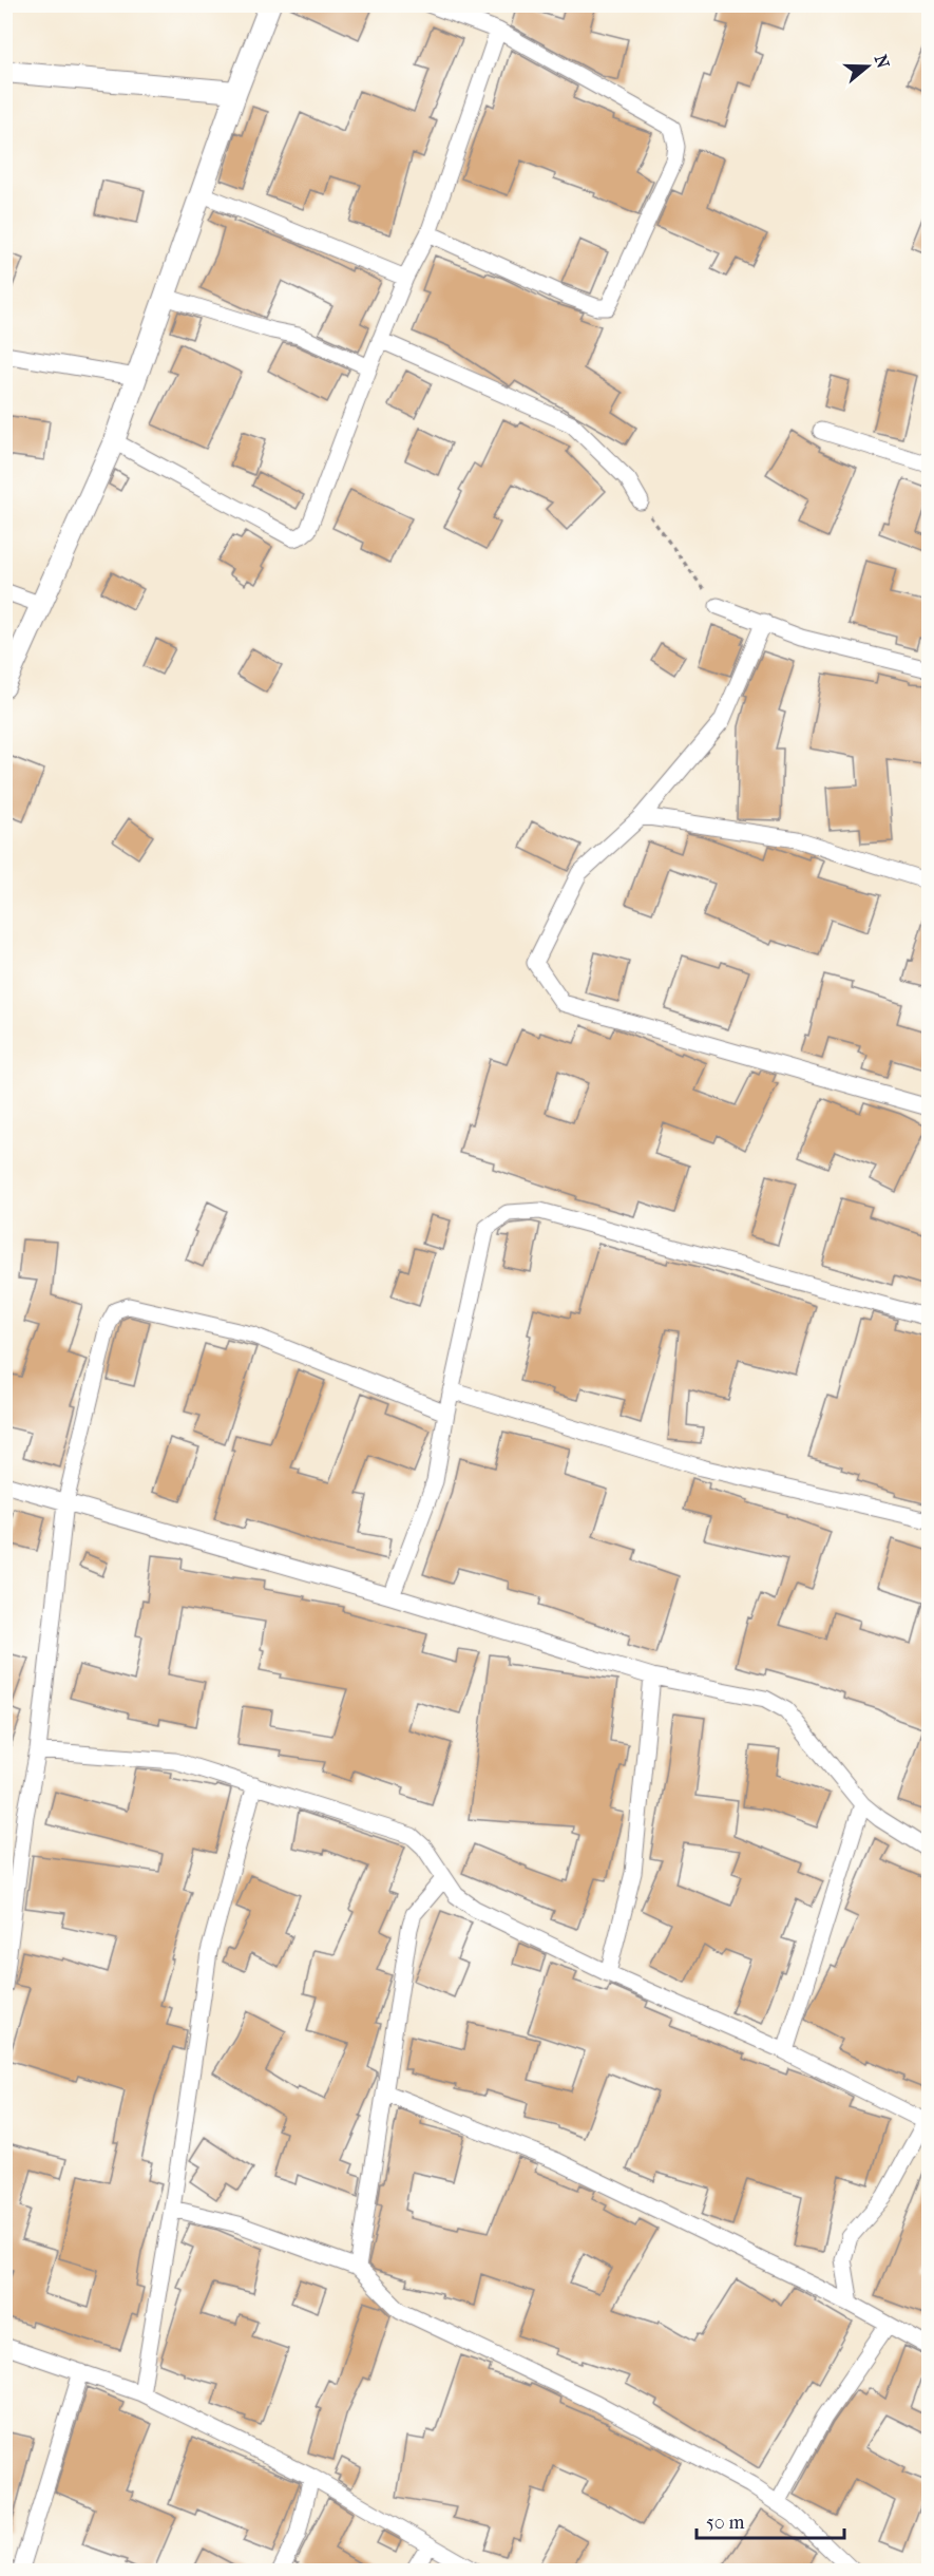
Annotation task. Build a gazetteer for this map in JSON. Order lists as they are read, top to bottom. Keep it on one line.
{"scale_bar":"50 m","north":"right"}
